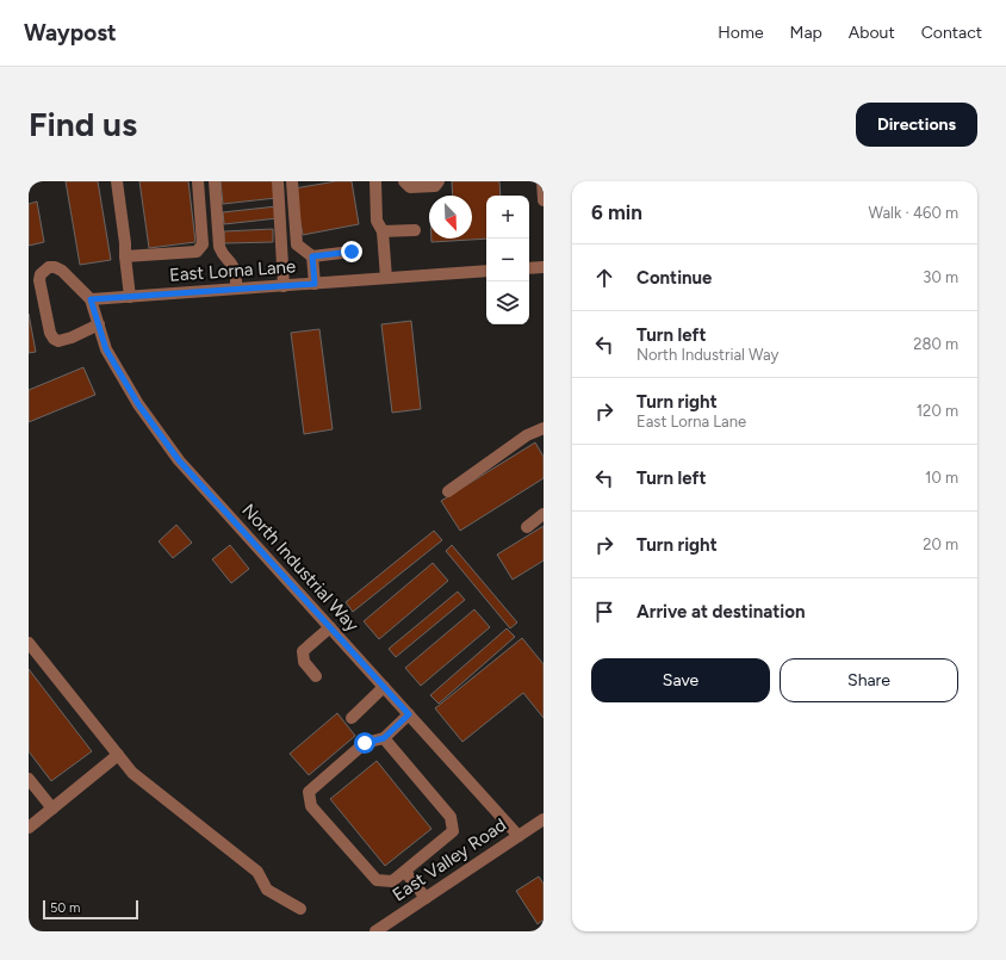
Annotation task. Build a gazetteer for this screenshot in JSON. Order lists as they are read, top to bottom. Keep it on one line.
{"streets":{"street":["East Lorna Lane","North Industrial Way","East Valley Road"]},"crossings":[["East Lorna Lane","North Industrial Way"],["North Industrial Way","East Valley Road"]],"scale_bar":"50 m","north":"bottom right","page":{"header":"Waypost","nav":["Home","Map","About","Contact"],"buttons":["Directions",["Save","Share"]],"title":"Find us","heading":["6 min","Walk · 460 m"],"map_buttons":["+","−"],"list":[["Continue","30 m"],["Turn left","North Industrial Way","280 m"],["Turn right","East Lorna Lane","120 m"],["Turn left","10 m"],["Turn right","20 m"],"Arrive at destination"],"scale":"50 m"}}
